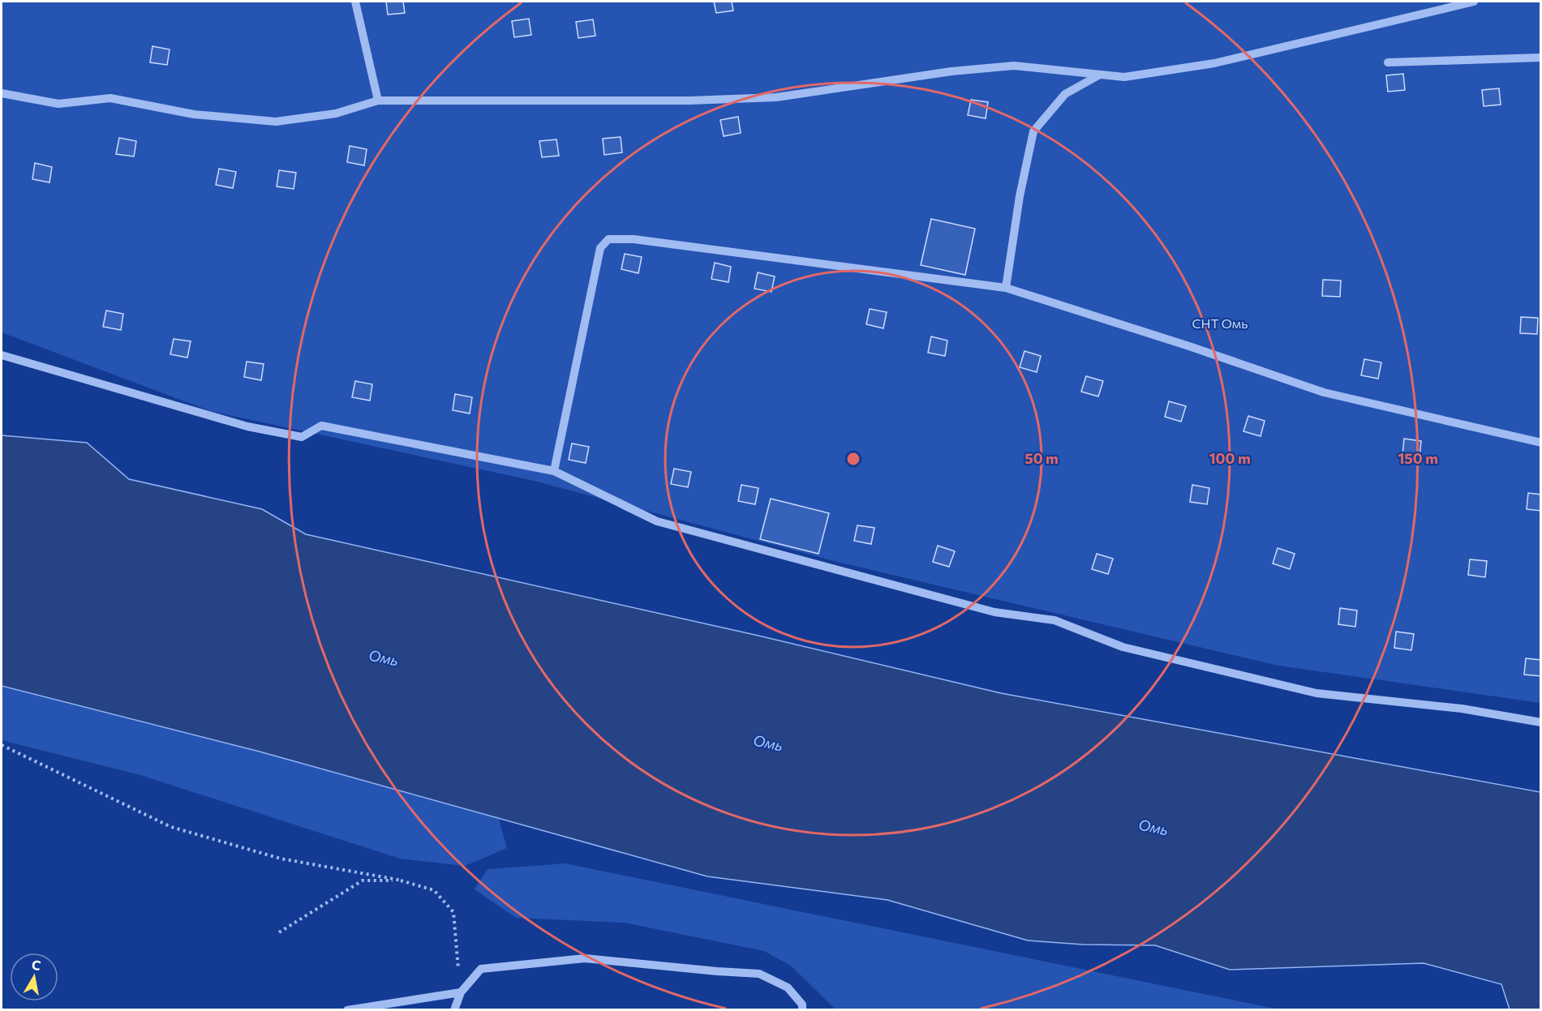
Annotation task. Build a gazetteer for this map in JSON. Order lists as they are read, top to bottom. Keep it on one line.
{"water":["Омь"],"parks":["СНТ Омь"],"north":"top","rings":["50 m","100 m","150 m"]}
